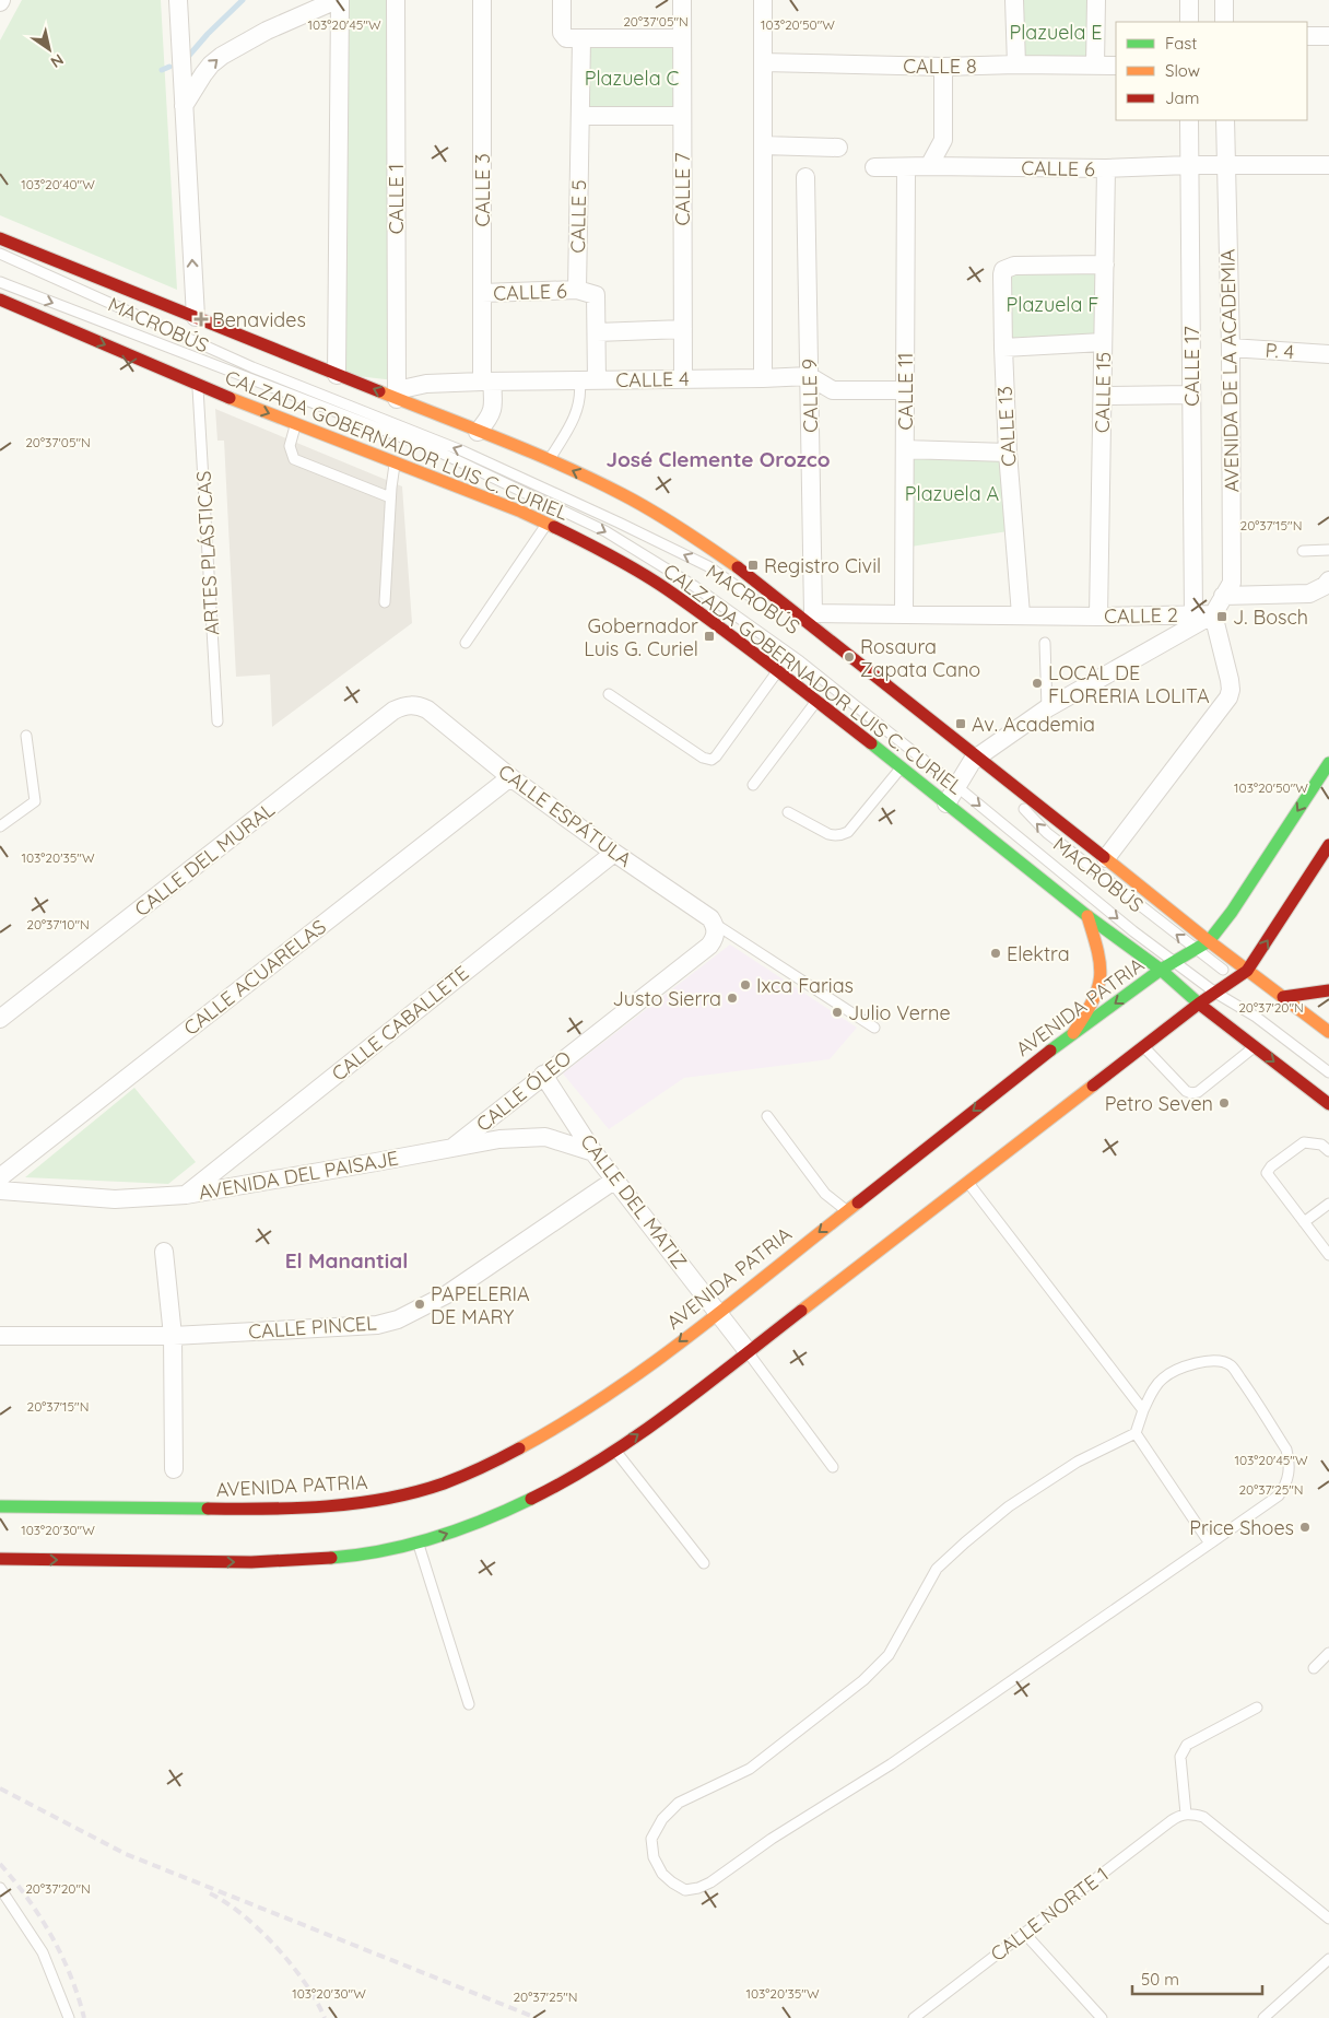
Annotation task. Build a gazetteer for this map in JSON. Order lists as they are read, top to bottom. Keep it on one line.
{"streets":{"main road":["CALZADA GOBERNADOR LUIS C. CURIEL","AVENIDA PATRIA"],"street":["CALLE 8","CALLE 6","CALLE 7","CALLE 3","CALLE 1","CALLE 5","P. 4","CALLE 17","AVENIDA DE LA ACADEMIA","CALLE 4","CALLE 11","CALLE 15","CALLE 9","CALLE 13","CALLE 2","CALLE ESPÁTULA","CALLE DEL MURAL","CALLE ACUARELAS","CALLE CABALLETE","CALLE ÓLEO","AVENIDA DEL PAISAJE","CALLE DEL MATIZ","CALLE PINCEL"],"lane":["MACROBÚS","ARTES PLÁSTICAS","CALLE NORTE 1"]},"crossings":[["CALLE 6","CALLE 3"],["CALLE 6","CALLE 5"],["CALLE 6","CALLE 17"],["CALLE 6","AVENIDA DE LA ACADEMIA"],["CALLE 6","CALLE 11"],["CALLE 6","CALLE 15"],["CALLE 7","CALLE 4"],["CALLE 3","CALLE 4"],["CALLE 3","CALZADA GOBERNADOR LUIS C. CURIEL"],["CALLE 1","CALLE 4"],["CALLE 1","CALZADA GOBERNADOR LUIS C. CURIEL"],["MACROBÚS","CALZADA GOBERNADOR LUIS C. CURIEL"],["MACROBÚS","AVENIDA PATRIA"],["P. 4","AVENIDA DE LA ACADEMIA"],["CALLE 17","CALLE 2"],["AVENIDA DE LA ACADEMIA","CALLE 2"],["CALLE 4","CALLE 9"],["CALLE 4","CALZADA GOBERNADOR LUIS C. CURIEL"],["CALLE 11","CALLE 2"],["CALLE 15","CALLE 13"],["CALLE 15","CALLE 2"],["CALLE 9","CALLE 2"],["CALLE 13","CALLE 2"],["CALZADA GOBERNADOR LUIS C. CURIEL","ARTES PLÁSTICAS"],["CALZADA GOBERNADOR LUIS C. CURIEL","AVENIDA PATRIA"],["CALLE ESPÁTULA","CALLE DEL MURAL"],["CALLE ESPÁTULA","CALLE ACUARELAS"],["CALLE ESPÁTULA","CALLE CABALLETE"],["CALLE ESPÁTULA","CALLE ÓLEO"],["AVENIDA PATRIA","CALLE DEL MATIZ"],["CALLE CABALLETE","AVENIDA DEL PAISAJE"],["CALLE ÓLEO","AVENIDA DEL PAISAJE"],["CALLE ÓLEO","CALLE DEL MATIZ"],["AVENIDA DEL PAISAJE","CALLE DEL MATIZ"],["CALLE DEL MATIZ","CALLE PINCEL"]],"districts":["José Clemente Orozco","El Manantial"],"parks":["Plazuela E","Plazuela C","Plazuela F","Plazuela A"],"places":{"health":["Benavides"],"transit":["Registro Civil","J. Bosch","Gobernador Luis G. Curiel","Av. Academia"],"other":["Rosaura Zapata Cano","LOCAL DE FLORERIA LOLITA","Elektra","Ixca Farias","Justo Sierra","Julio Verne","Petro Seven","PAPELERIA DE MARY","Price Shoes"]},"legend":["Fast","Slow","Jam"],"scale_bar":"50 m","north":"bottom right","coordinates":["20°37'05\"N","103°20'45\"W","103°20'50\"W","103°20'40\"W","20°37'15\"N","103°20'35\"W","20°37'10\"N","20°37'20\"N","20°37'25\"N","103°20'30\"W"]}
